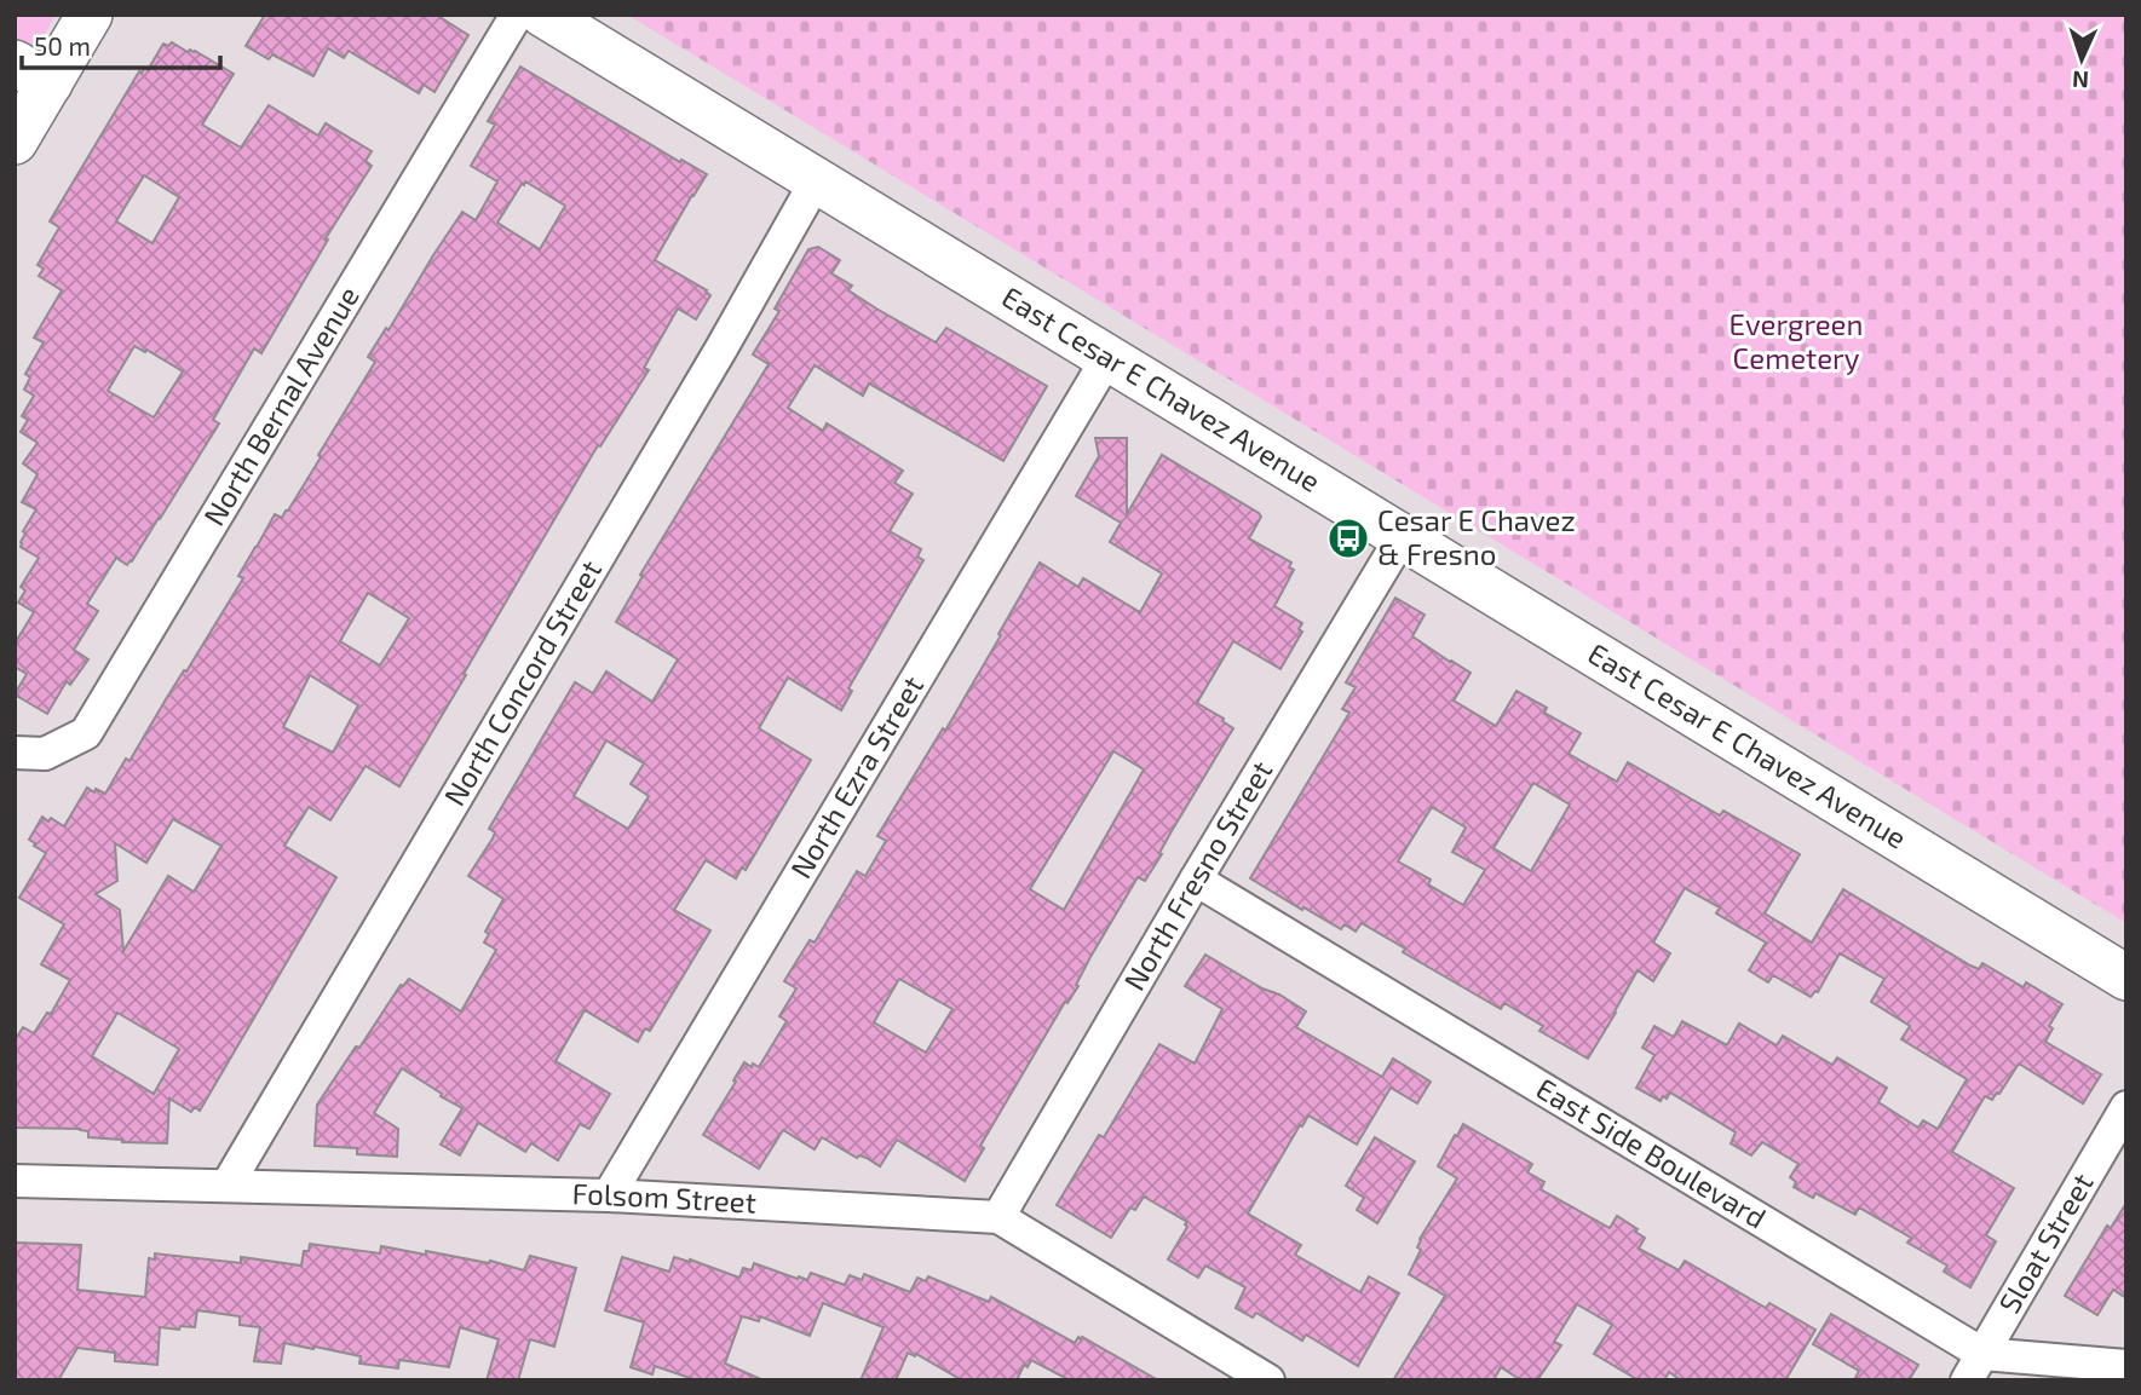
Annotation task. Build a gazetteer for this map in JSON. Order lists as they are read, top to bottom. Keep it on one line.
{"streets":{"main road":["East Cesar E Chavez Avenue"],"street":["North Bernal Avenue","North Concord Street","North Ezra Street","North Fresno Street","East Side Boulevard","Folsom Street","Sloat Street"]},"crossings":[["East Cesar E Chavez Avenue","North Concord Street"],["East Cesar E Chavez Avenue","North Ezra Street"],["East Cesar E Chavez Avenue","North Fresno Street"],["North Concord Street","Folsom Street"],["North Ezra Street","Folsom Street"],["North Fresno Street","East Side Boulevard"],["North Fresno Street","Folsom Street"],["East Side Boulevard","Sloat Street"]],"parks":["Evergreen Cemetery"],"places":{"bus stop":["Cesar E Chavez & Fresno"]},"scale_bar":"50 m","north":"bottom"}
